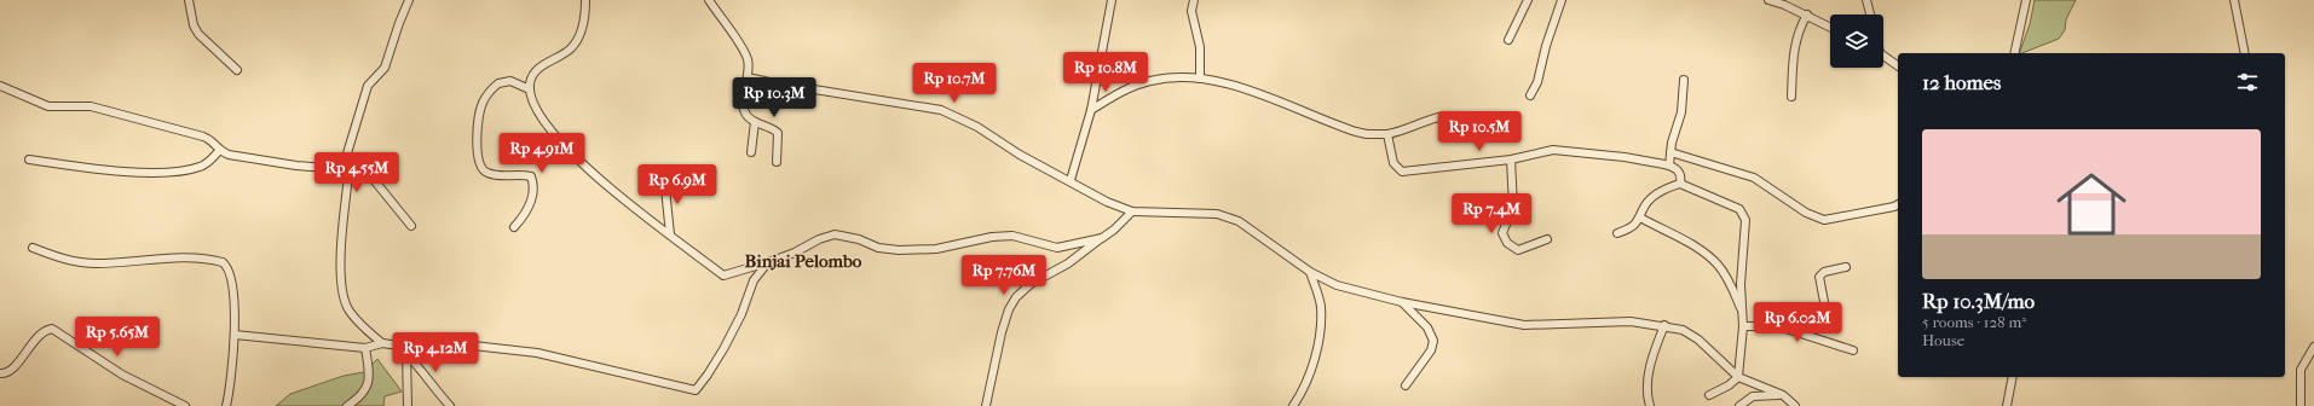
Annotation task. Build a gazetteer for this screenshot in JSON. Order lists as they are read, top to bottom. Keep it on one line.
{"districts":["Binjai Pelombo"],"page":{"price":["Rp 10.8M","Rp 10.7M","Rp 10.3M","Rp 10.5M","Rp 4.91M","Rp 4.55M","Rp 6.9M","Rp 7.4M","Rp 7.76M","Rp 6.02M","Rp 5.65M","Rp 4.12M"],"heading":"12 homes","list":[{"name":"Rp 10.3M/mo","note":"5 rooms · 128 m² · House"}]}}
